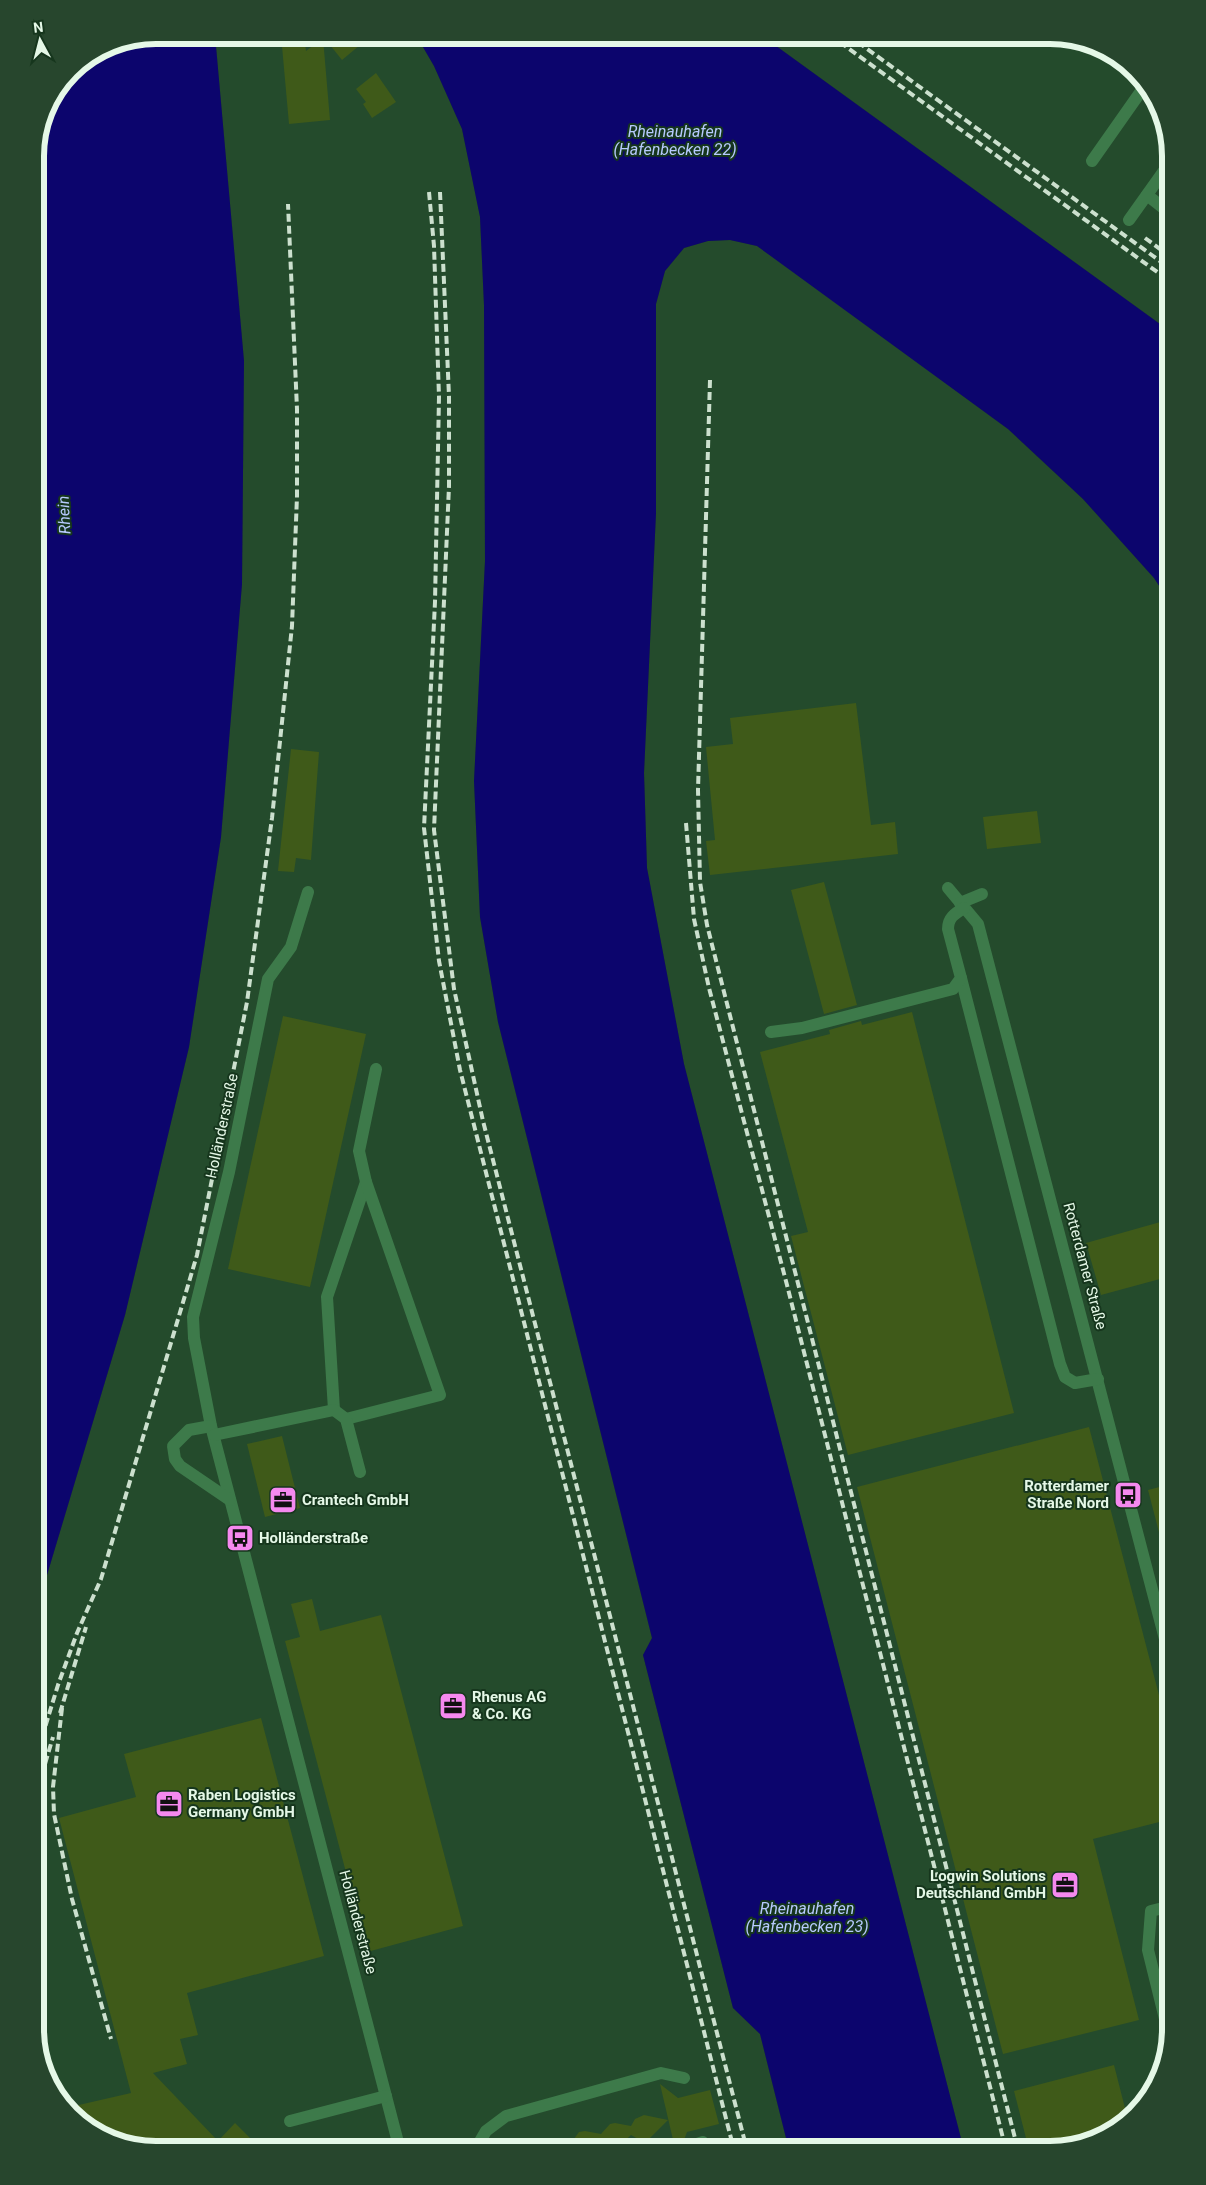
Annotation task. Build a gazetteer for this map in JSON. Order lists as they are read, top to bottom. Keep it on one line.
{"streets":{"street":["Holländerstraße","Rotterdamer Straße"]},"water":["Rheinauhafen (Hafenbecken 22)","Rhein","Rheinauhafen (Hafenbecken 23)"],"places":{"bus stop":["Rotterdamer Straße Nord","Holländerstraße"],"office":["Crantech GmbH","Rhenus AG & Co. KG","Raben Logistics Germany GmbH","Logwin Solutions Deutschland GmbH"]},"north":"top"}
